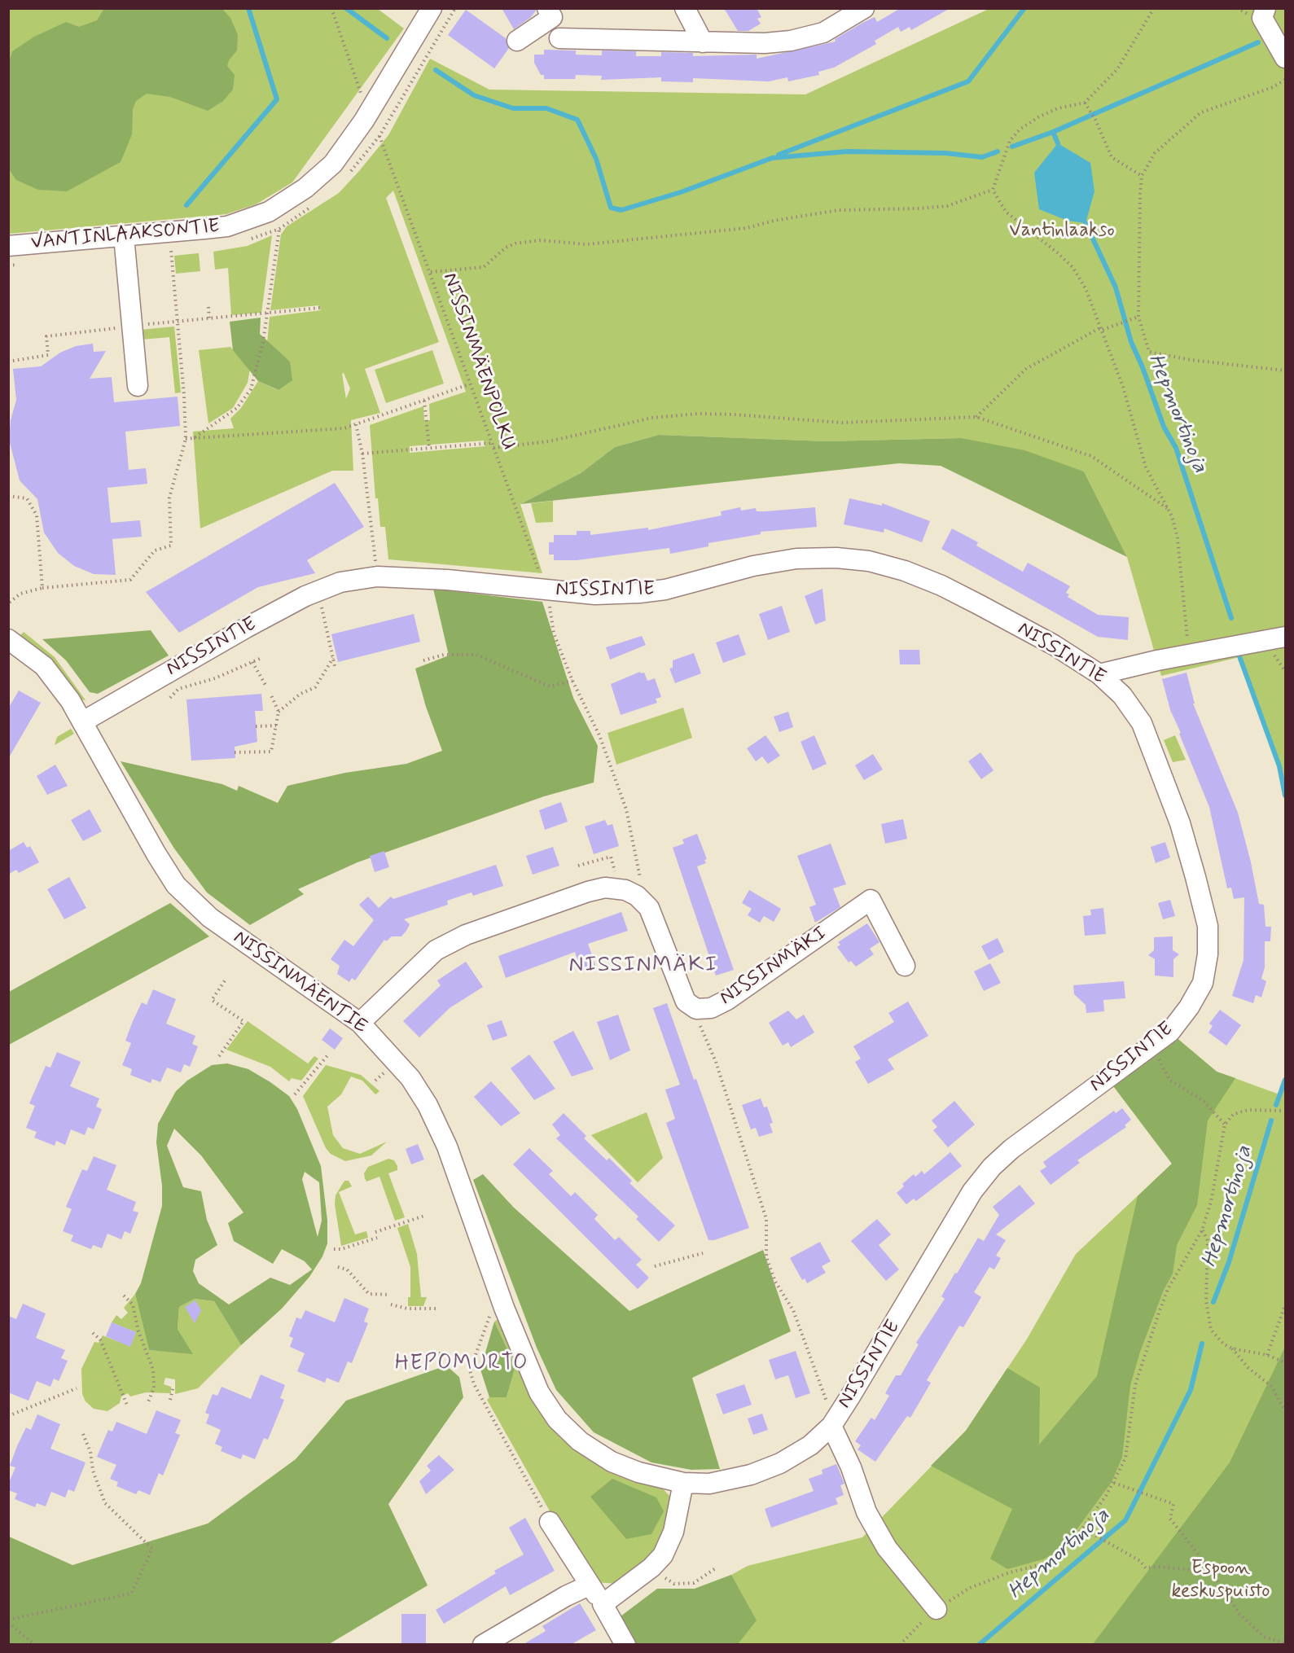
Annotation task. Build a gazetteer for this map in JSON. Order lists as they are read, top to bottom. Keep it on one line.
{"streets":{"street":["VANTINLAAKSONTIE","NISSINTIE","NISSINMÄKI","NISSINMÄENTIE"],"path":["NISSINMÄENPOLKU"]},"crossings":[["NISSINMÄENPOLKU","NISSINTIE"],["NISSINTIE","NISSINMÄENTIE"],["NISSINMÄKI","NISSINMÄENTIE"]],"districts":["NISSINMÄKI","HEPOMURTO"],"water":["Hepmortinoja"],"parks":["Vantinlaakso","Espoon keskuspuisto"]}
